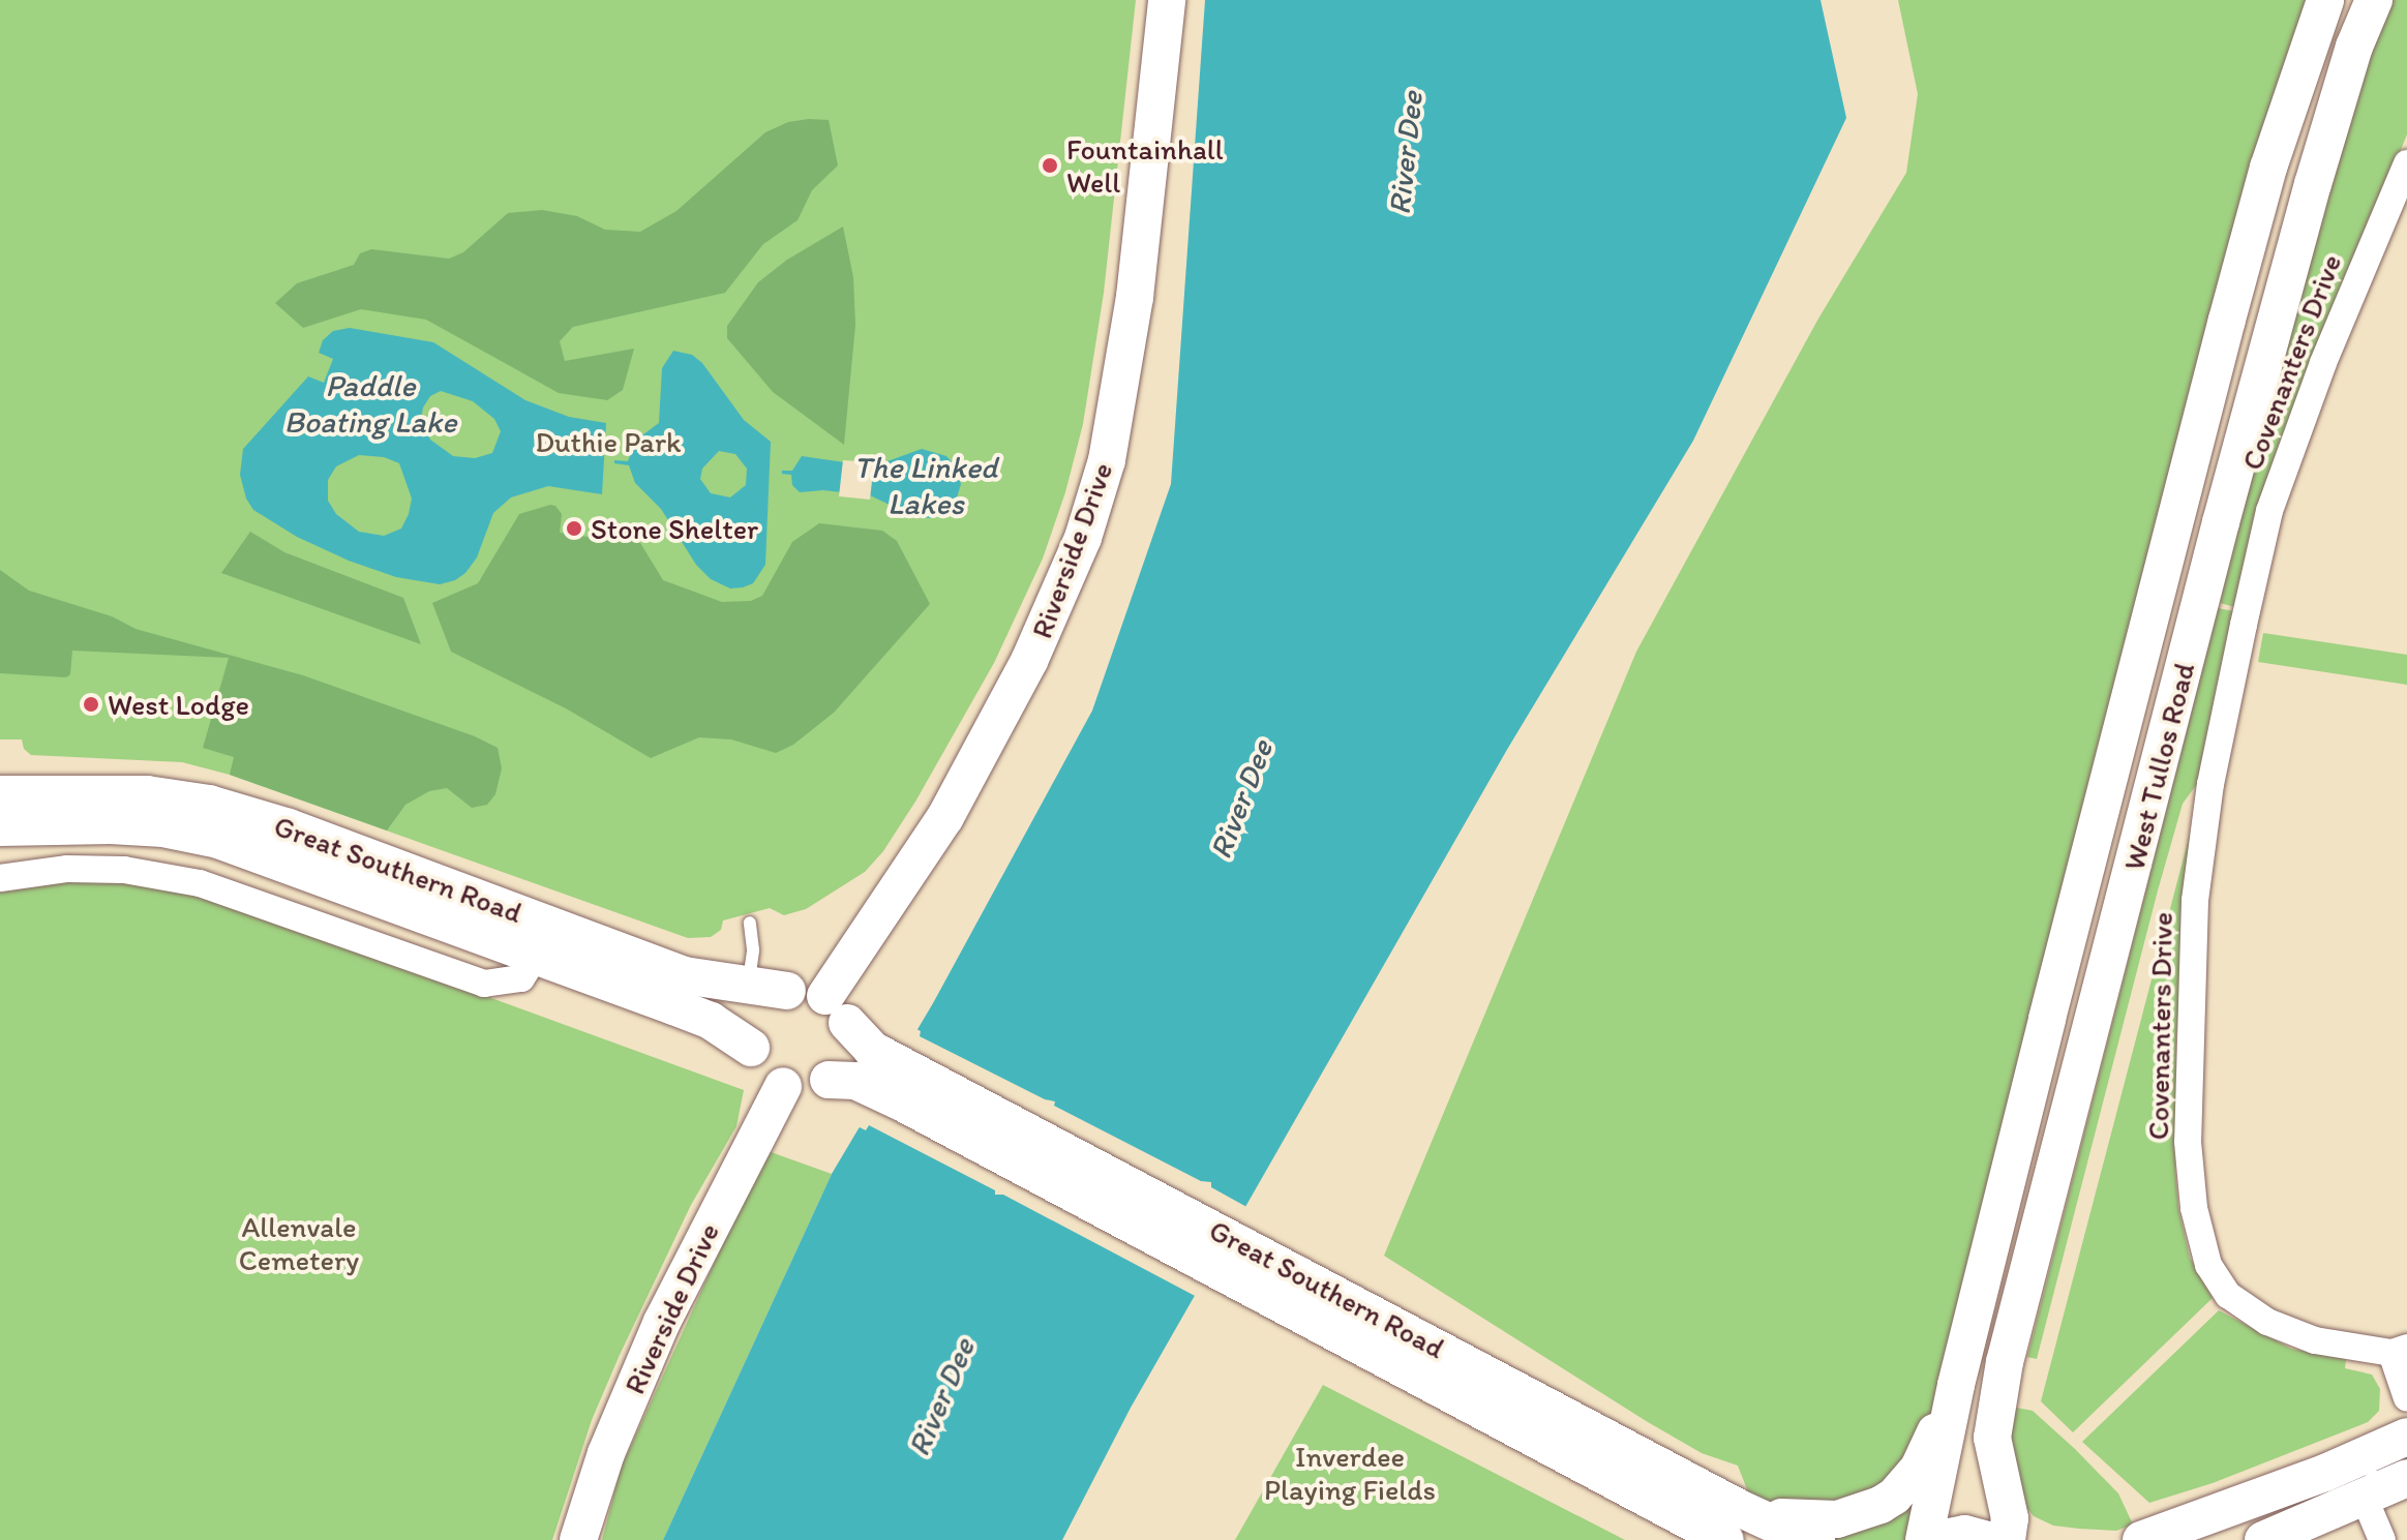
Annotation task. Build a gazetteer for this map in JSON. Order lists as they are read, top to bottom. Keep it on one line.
{"streets":{"main road":["Riverside Drive","West Tullos Road","Great Southern Road"],"street":["Covenanters Drive"]},"crossings":[["Riverside Drive","Great Southern Road"]],"water":["River Dee","Paddle Boating Lake","The Linked Lakes"],"parks":["Duthie Park","Allenvale Cemetery","Inverdee Playing Fields"],"places":["Fountainhall Well","Stone Shelter","West Lodge"]}
